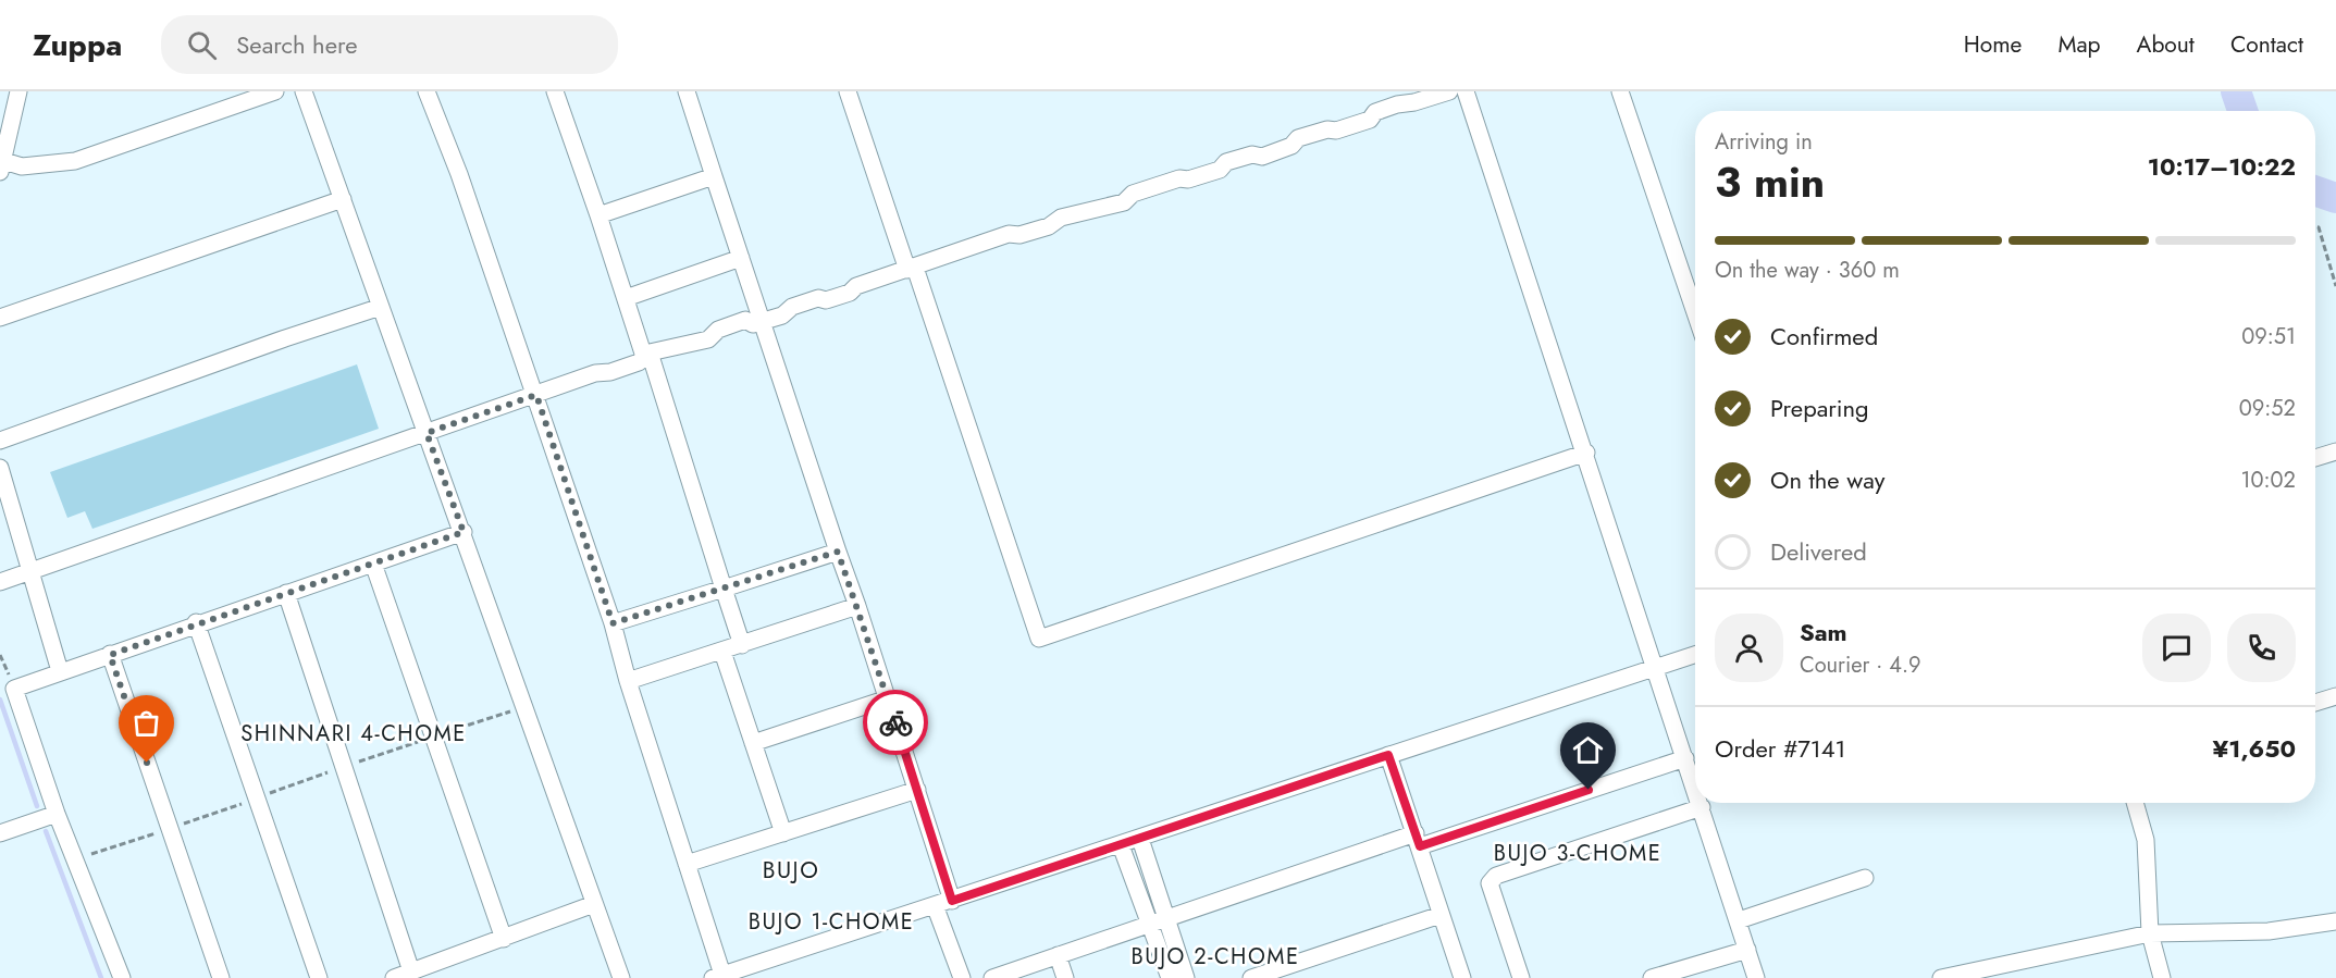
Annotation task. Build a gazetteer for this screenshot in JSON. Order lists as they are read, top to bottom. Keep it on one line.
{"districts":["SHINNARI 4-CHOME","BUJO 3-CHOME","BUJO","BUJO 1-CHOME","BUJO 2-CHOME"],"page":{"header":"Zuppa","search":"Search here","nav":["Home","Map","About","Contact"],"heading":["3 min","Arriving in","10:17–10:22"],"panel":["Sam","Courier · 4.9","Order #7141","¥1,650"],"bar":"On the way · 360 m","list":[["Confirmed","09:51"],["Preparing","09:52"],["On the way","10:02"],"Delivered"]}}
